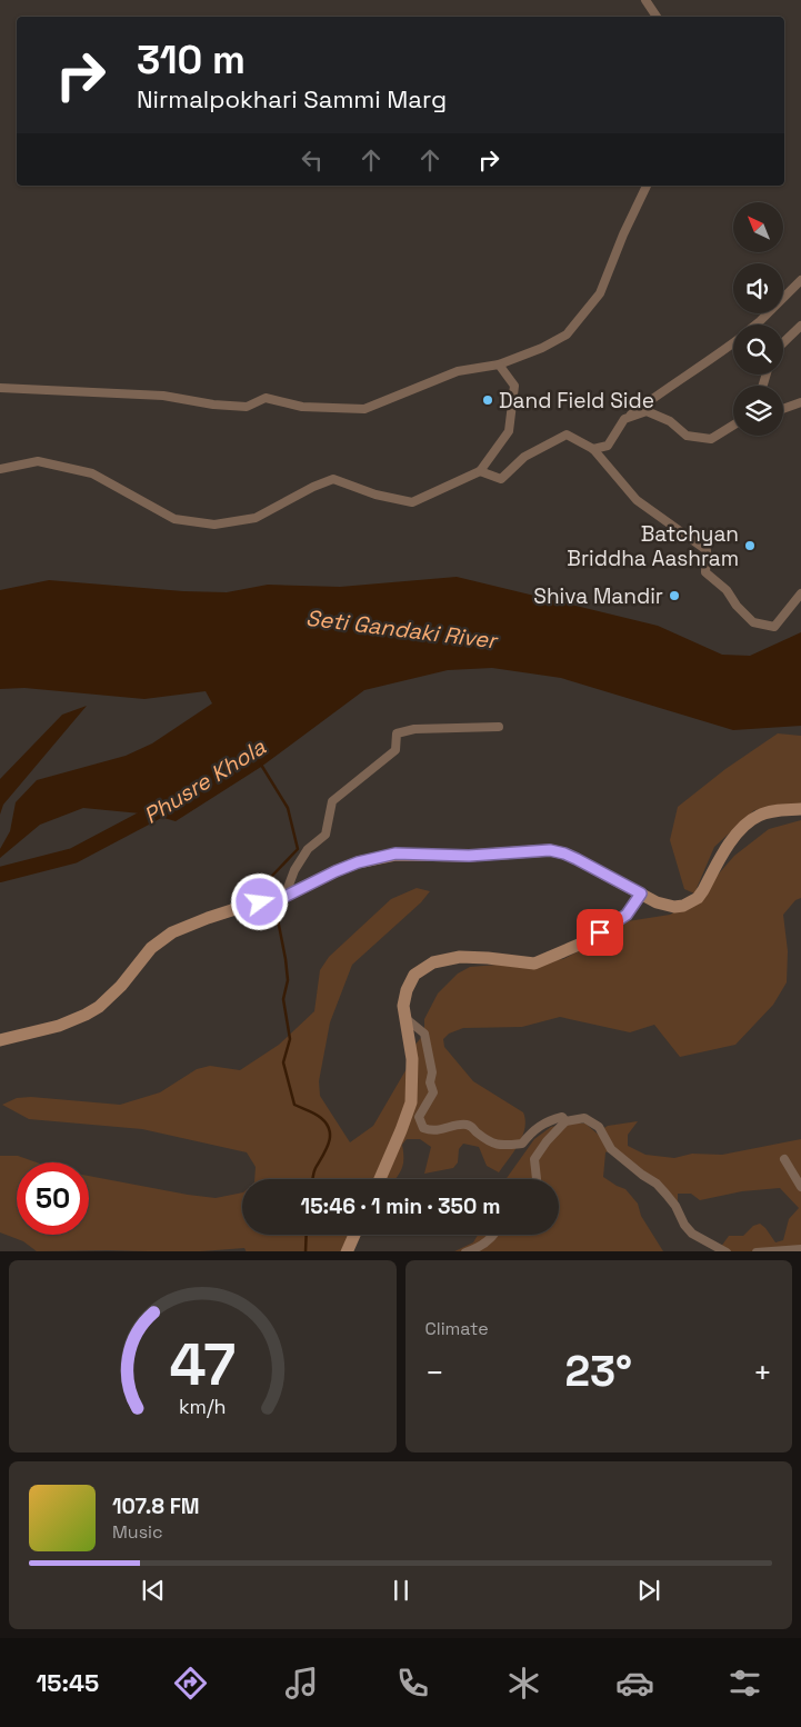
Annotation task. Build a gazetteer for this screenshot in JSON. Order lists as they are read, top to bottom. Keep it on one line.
{"water":["Seti Gandaki River","Phusre Khola"],"places":["Dand Field Side","Batchyan Briddha Aashram","Shiva Mandir"],"north":"top left","page":{"turn":["310 m","Nirmalpokhari Sammi Marg"],"limit":"50","trip":"15:46 · 1 min · 350 m","tile":"Climate","heat":["−","23°","+"],"song":["107.8 FM","Music"],"tabs":"15:45","gauge":["47","km/h"]}}
